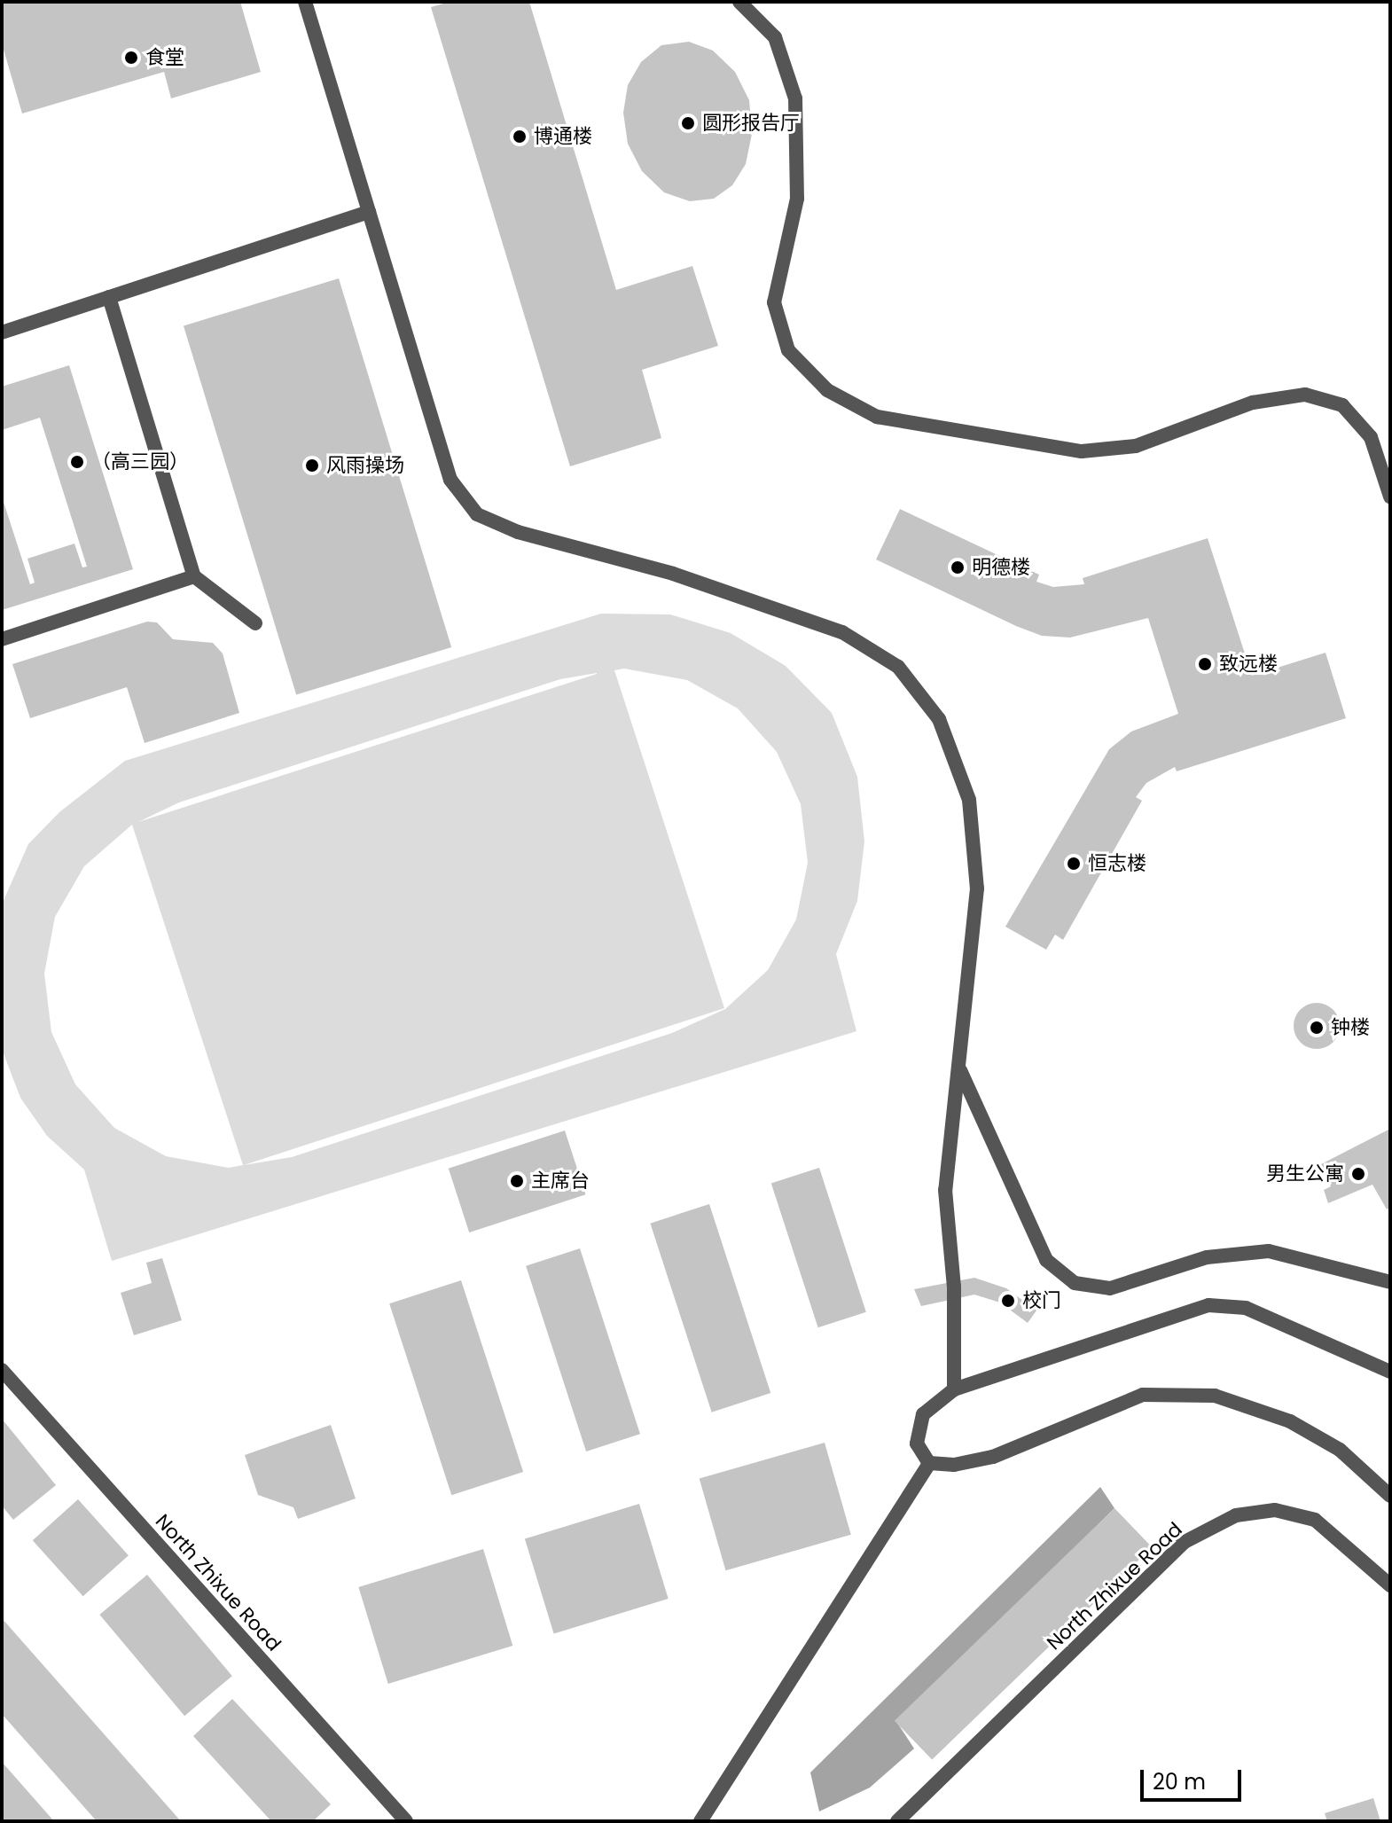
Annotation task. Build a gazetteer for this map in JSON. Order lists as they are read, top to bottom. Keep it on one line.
{"streets":{"street":["North Zhixue Road"]},"places":["食堂","圆形报告厅","博通楼","（高三园）","风雨操场","明德楼","致远楼","恒志楼","钟楼","男生公寓","主席台","校门"],"scale_bar":"20 m"}
